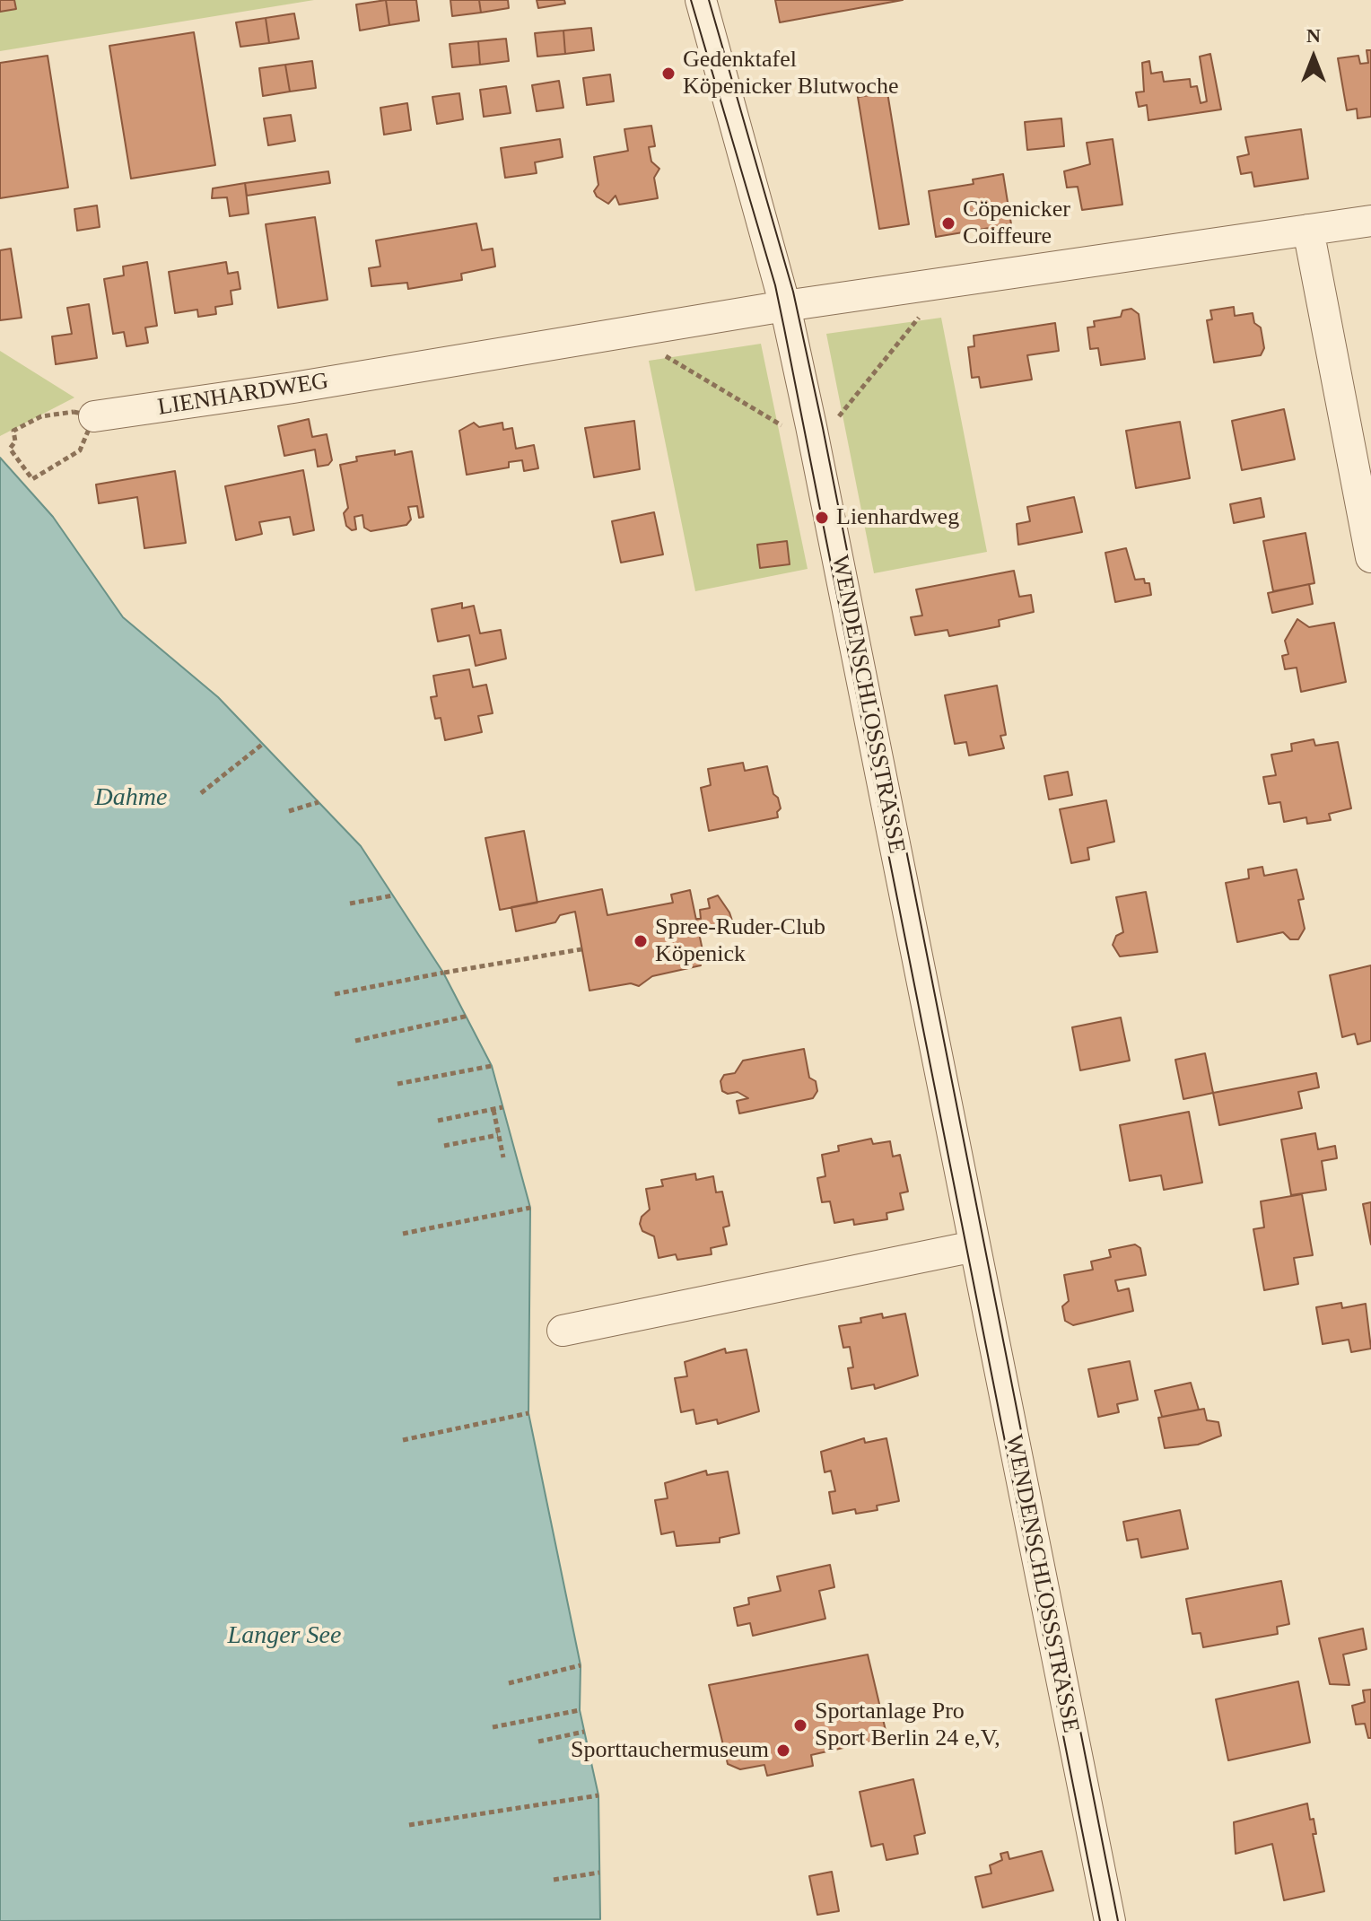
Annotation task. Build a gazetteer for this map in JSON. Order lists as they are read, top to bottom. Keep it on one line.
{"streets":{"street":["LIENHARDWEG","WENDENSCHLOSSSTRASSE"]},"crossings":[["LIENHARDWEG","WENDENSCHLOSSSTRASSE"]],"water":["Dahme","Langer See"],"places":["Gedenktafel Köpenicker Blutwoche","Cöpenicker Coiffeure","Lienhardweg","Spree-Ruder-Club Köpenick","Sportanlage Pro Sport Berlin 24 e,V,","Sporttauchermuseum"],"north":"top"}
